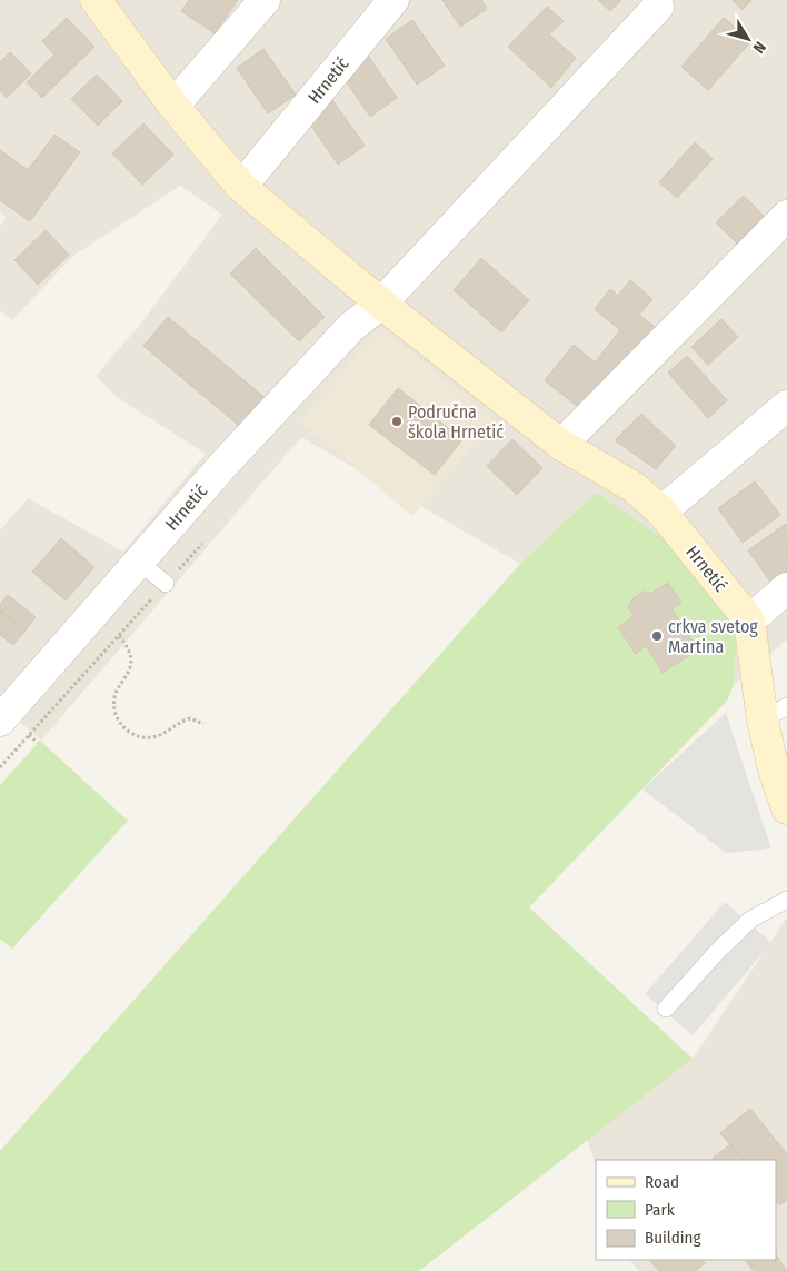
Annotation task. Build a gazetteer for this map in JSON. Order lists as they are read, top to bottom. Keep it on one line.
{"streets":{"street":["Hrnetić"]},"places":["Područna škola Hrnetić","crkva svetog Martina"],"legend":["Road","Park","Building"],"north":"bottom right"}
